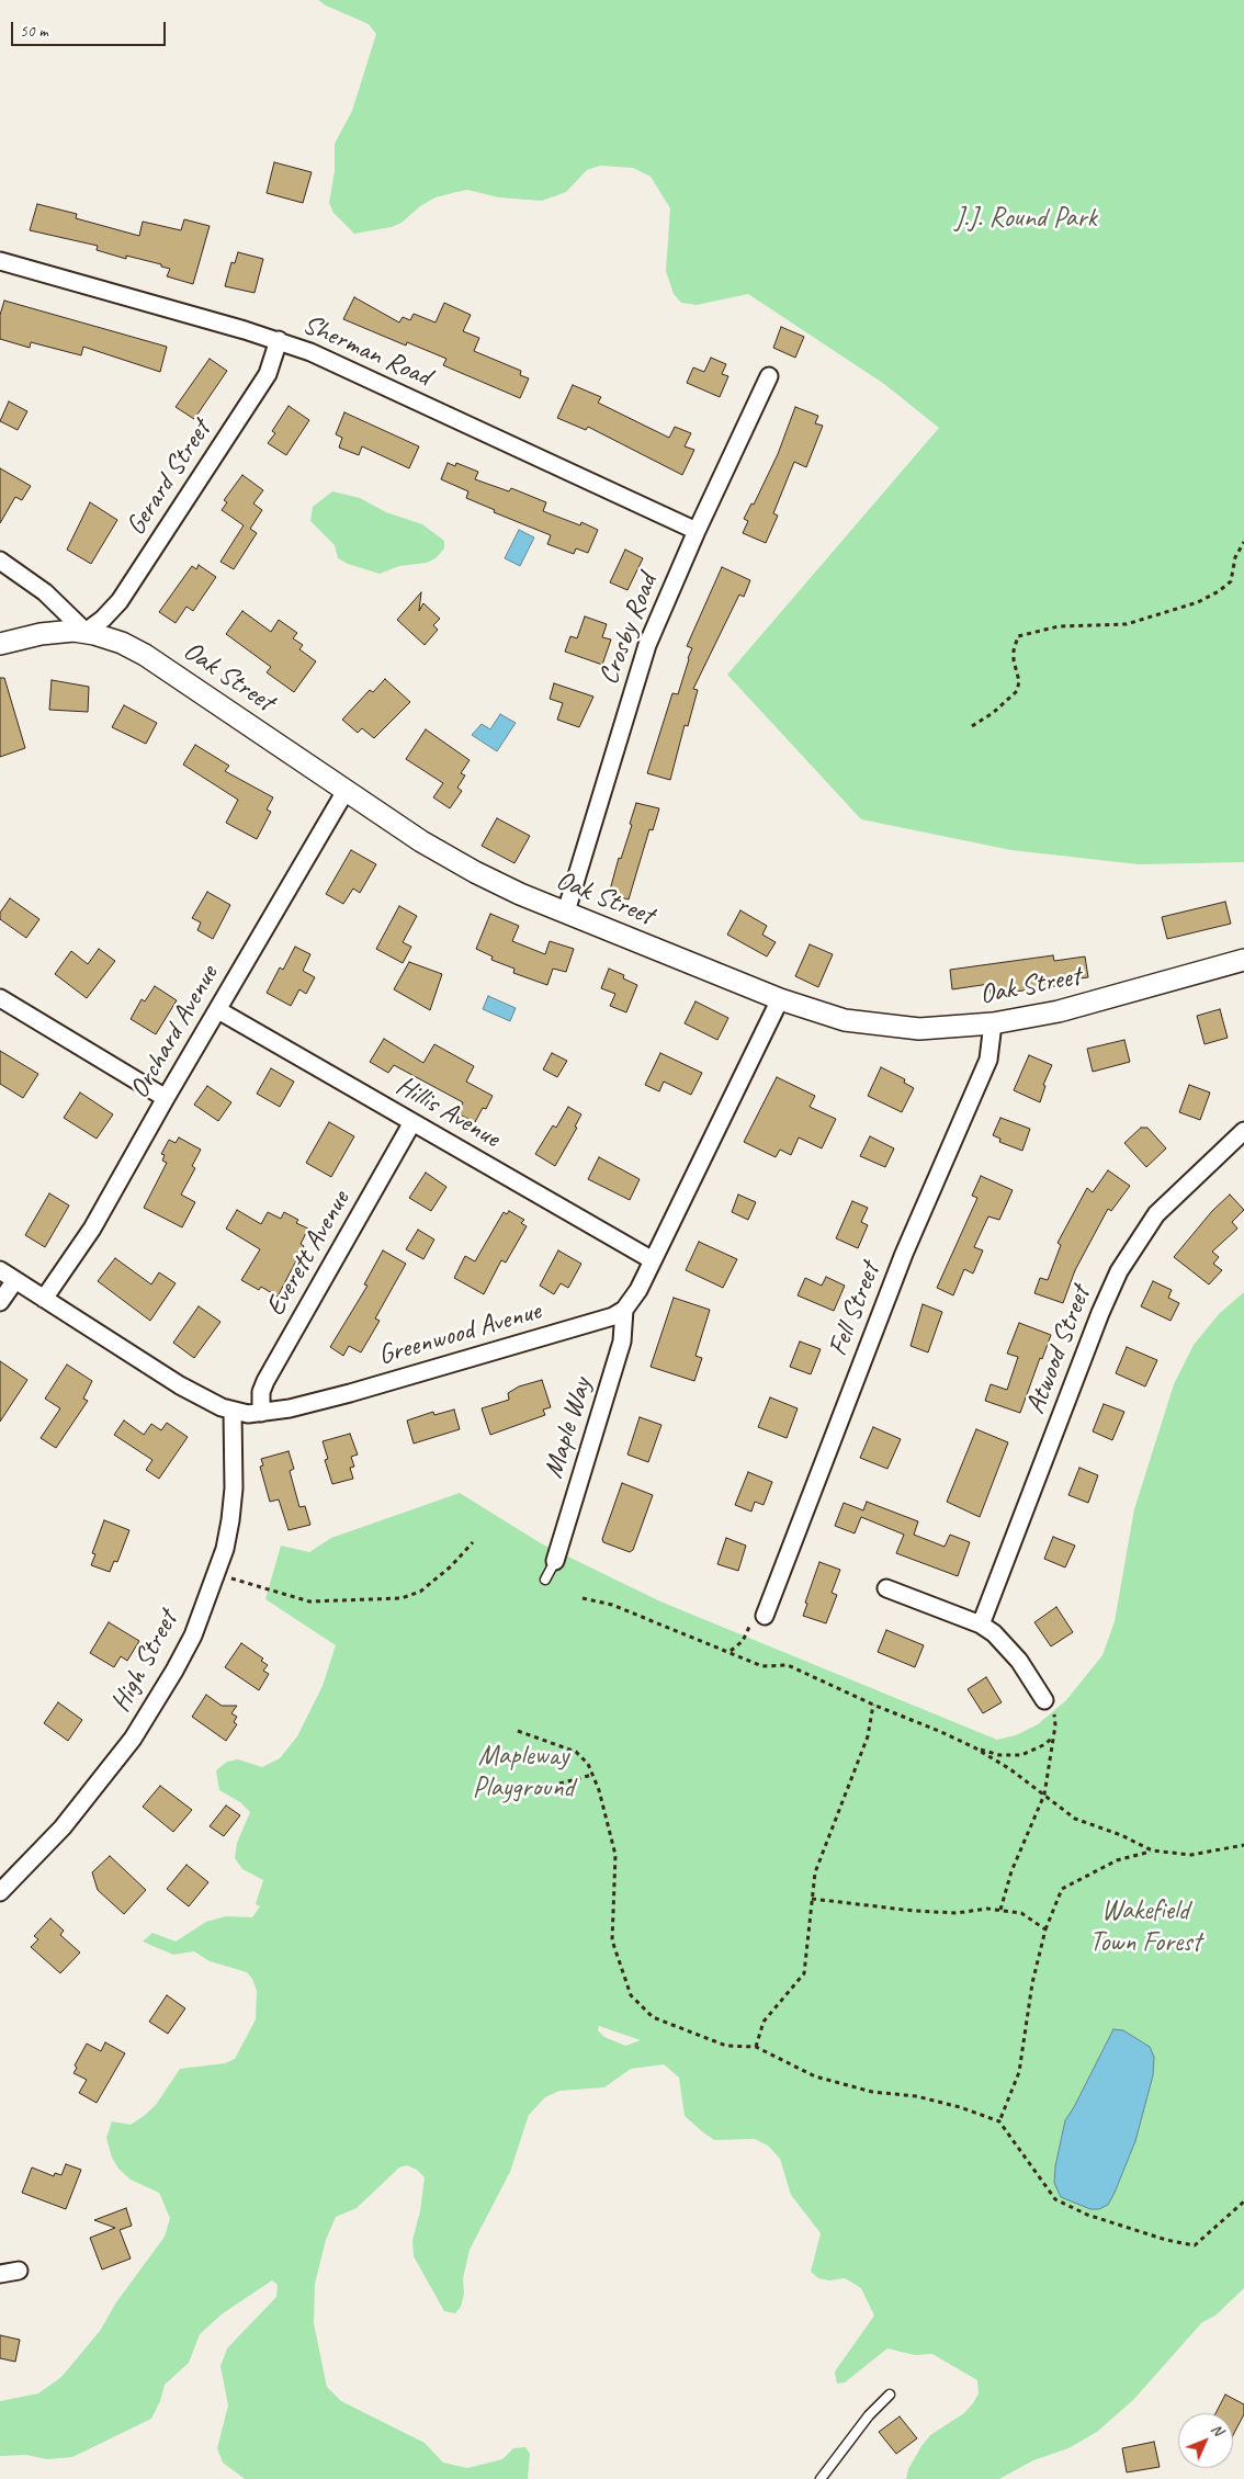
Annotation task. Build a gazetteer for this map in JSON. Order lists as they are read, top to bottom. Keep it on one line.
{"streets":{"street":["Sherman Road","Gerard Street","Crosby Road","Oak Street","Orchard Avenue","Hillis Avenue","Everett Avenue","Fell Street","Greenwood Avenue","Atwood Street","Maple Way","High Street"]},"crossings":[["Sherman Road","Gerard Street"],["Sherman Road","Crosby Road"],["Gerard Street","Oak Street"],["Crosby Road","Oak Street"],["Oak Street","Orchard Avenue"],["Oak Street","Fell Street"],["Orchard Avenue","Hillis Avenue"],["Orchard Avenue","Greenwood Avenue"],["Hillis Avenue","Everett Avenue"],["Everett Avenue","Greenwood Avenue"],["Greenwood Avenue","Maple Way"],["Greenwood Avenue","High Street"]],"parks":["J.J. Round Park","Mapleway Playground","Wakefield Town Forest"],"scale_bar":"50 m","north":"top right"}
